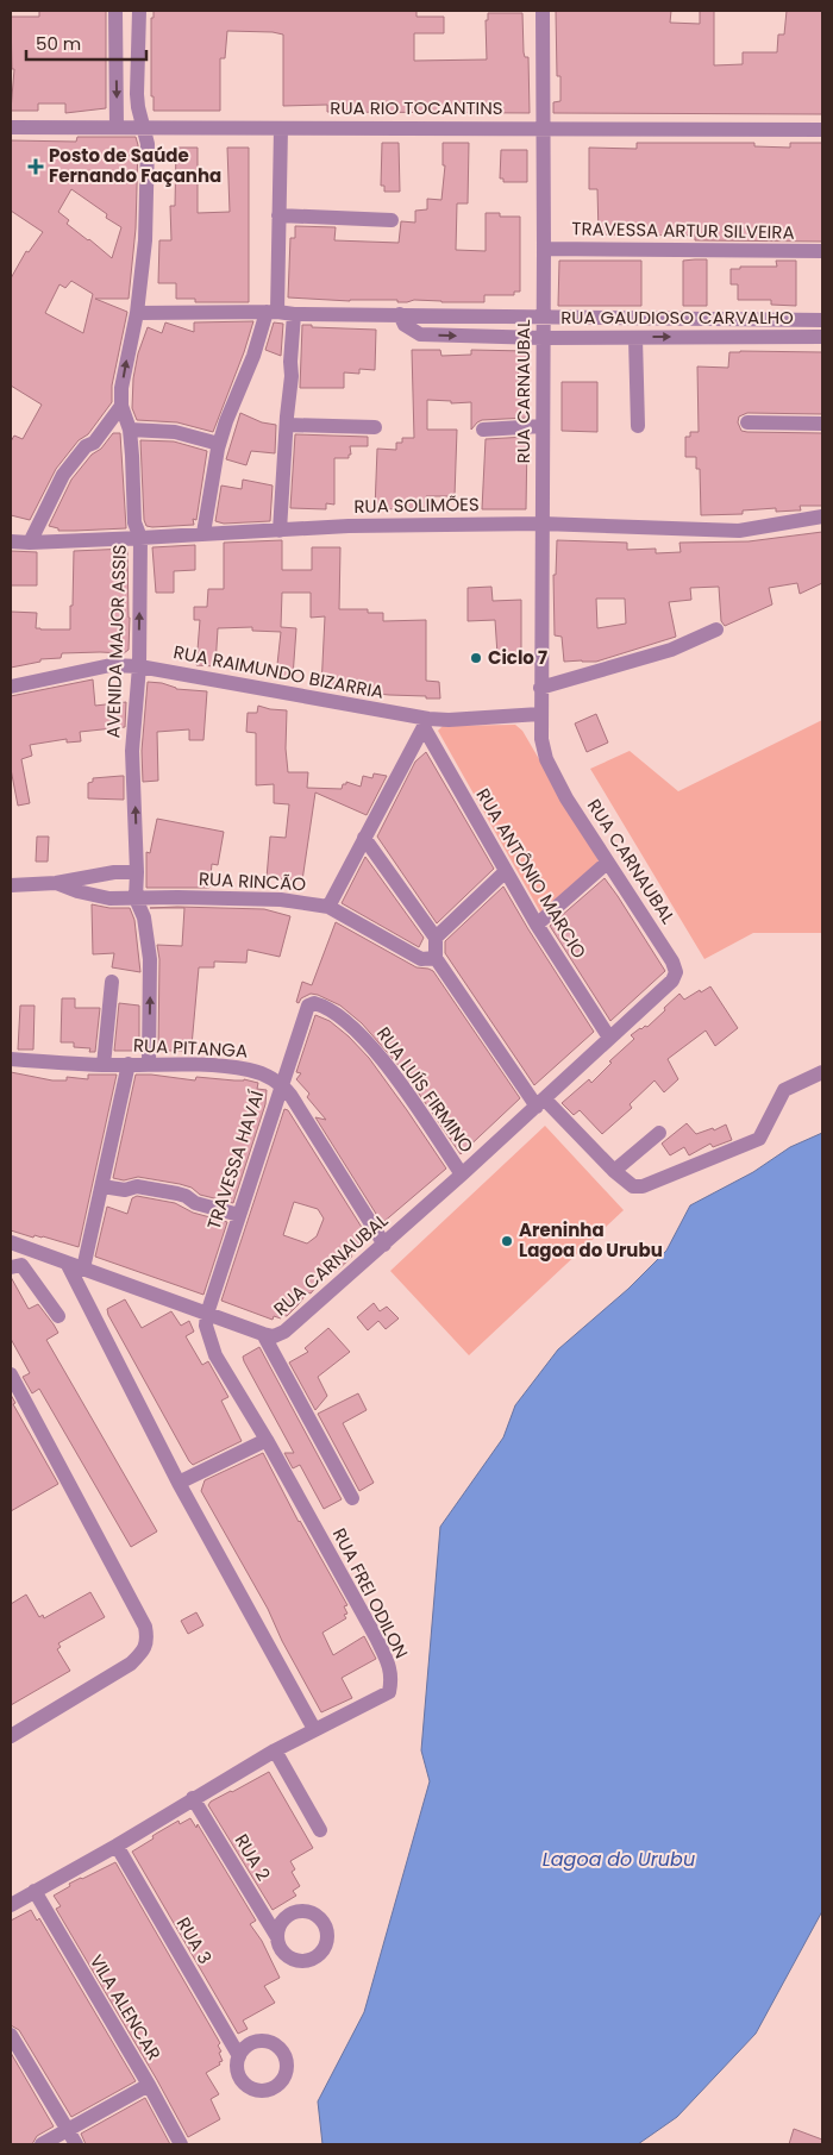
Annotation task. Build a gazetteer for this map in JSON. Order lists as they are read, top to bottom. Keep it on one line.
{"streets":{"street":["RUA RIO TOCANTINS","TRAVESSA ARTUR SILVEIRA","RUA GAUDIOSO CARVALHO","RUA CARNAUBAL","RUA SOLIMÕES","AVENIDA MAJOR ASSIS","RUA RAIMUNDO BIZARRIA","RUA ANTÔNIO MARCIO","RUA RINCÃO","RUA PITANGA","RUA LUÍS FIRMINO","TRAVESSA HAVAÍ","RUA FREI ODILON","RUA 2","RUA 3","VILA ALENCAR"]},"crossings":[["RUA RIO TOCANTINS","RUA CARNAUBAL"],["RUA RIO TOCANTINS","AVENIDA MAJOR ASSIS"],["TRAVESSA ARTUR SILVEIRA","RUA CARNAUBAL"],["RUA GAUDIOSO CARVALHO","RUA CARNAUBAL"],["RUA GAUDIOSO CARVALHO","AVENIDA MAJOR ASSIS"],["RUA CARNAUBAL","RUA SOLIMÕES"],["RUA CARNAUBAL","RUA RAIMUNDO BIZARRIA"],["RUA CARNAUBAL","RUA ANTÔNIO MARCIO"],["RUA CARNAUBAL","RUA LUÍS FIRMINO"],["RUA CARNAUBAL","TRAVESSA HAVAÍ"],["RUA CARNAUBAL","RUA FREI ODILON"],["RUA SOLIMÕES","AVENIDA MAJOR ASSIS"],["AVENIDA MAJOR ASSIS","RUA RAIMUNDO BIZARRIA"],["AVENIDA MAJOR ASSIS","RUA RINCÃO"],["AVENIDA MAJOR ASSIS","RUA PITANGA"],["RUA RAIMUNDO BIZARRIA","RUA ANTÔNIO MARCIO"],["RUA PITANGA","TRAVESSA HAVAÍ"],["RUA LUÍS FIRMINO","TRAVESSA HAVAÍ"],["TRAVESSA HAVAÍ","RUA FREI ODILON"],["RUA FREI ODILON","RUA 2"],["RUA FREI ODILON","RUA 3"],["RUA FREI ODILON","VILA ALENCAR"]],"one_way":["AVENIDA MAJOR ASSIS"],"water":["Lagoa do Urubu"],"places":{"health":["Posto de Saúde Fernando Façanha"],"other":["Ciclo 7","Areninha Lagoa do Urubu"]},"scale_bar":"50 m"}
